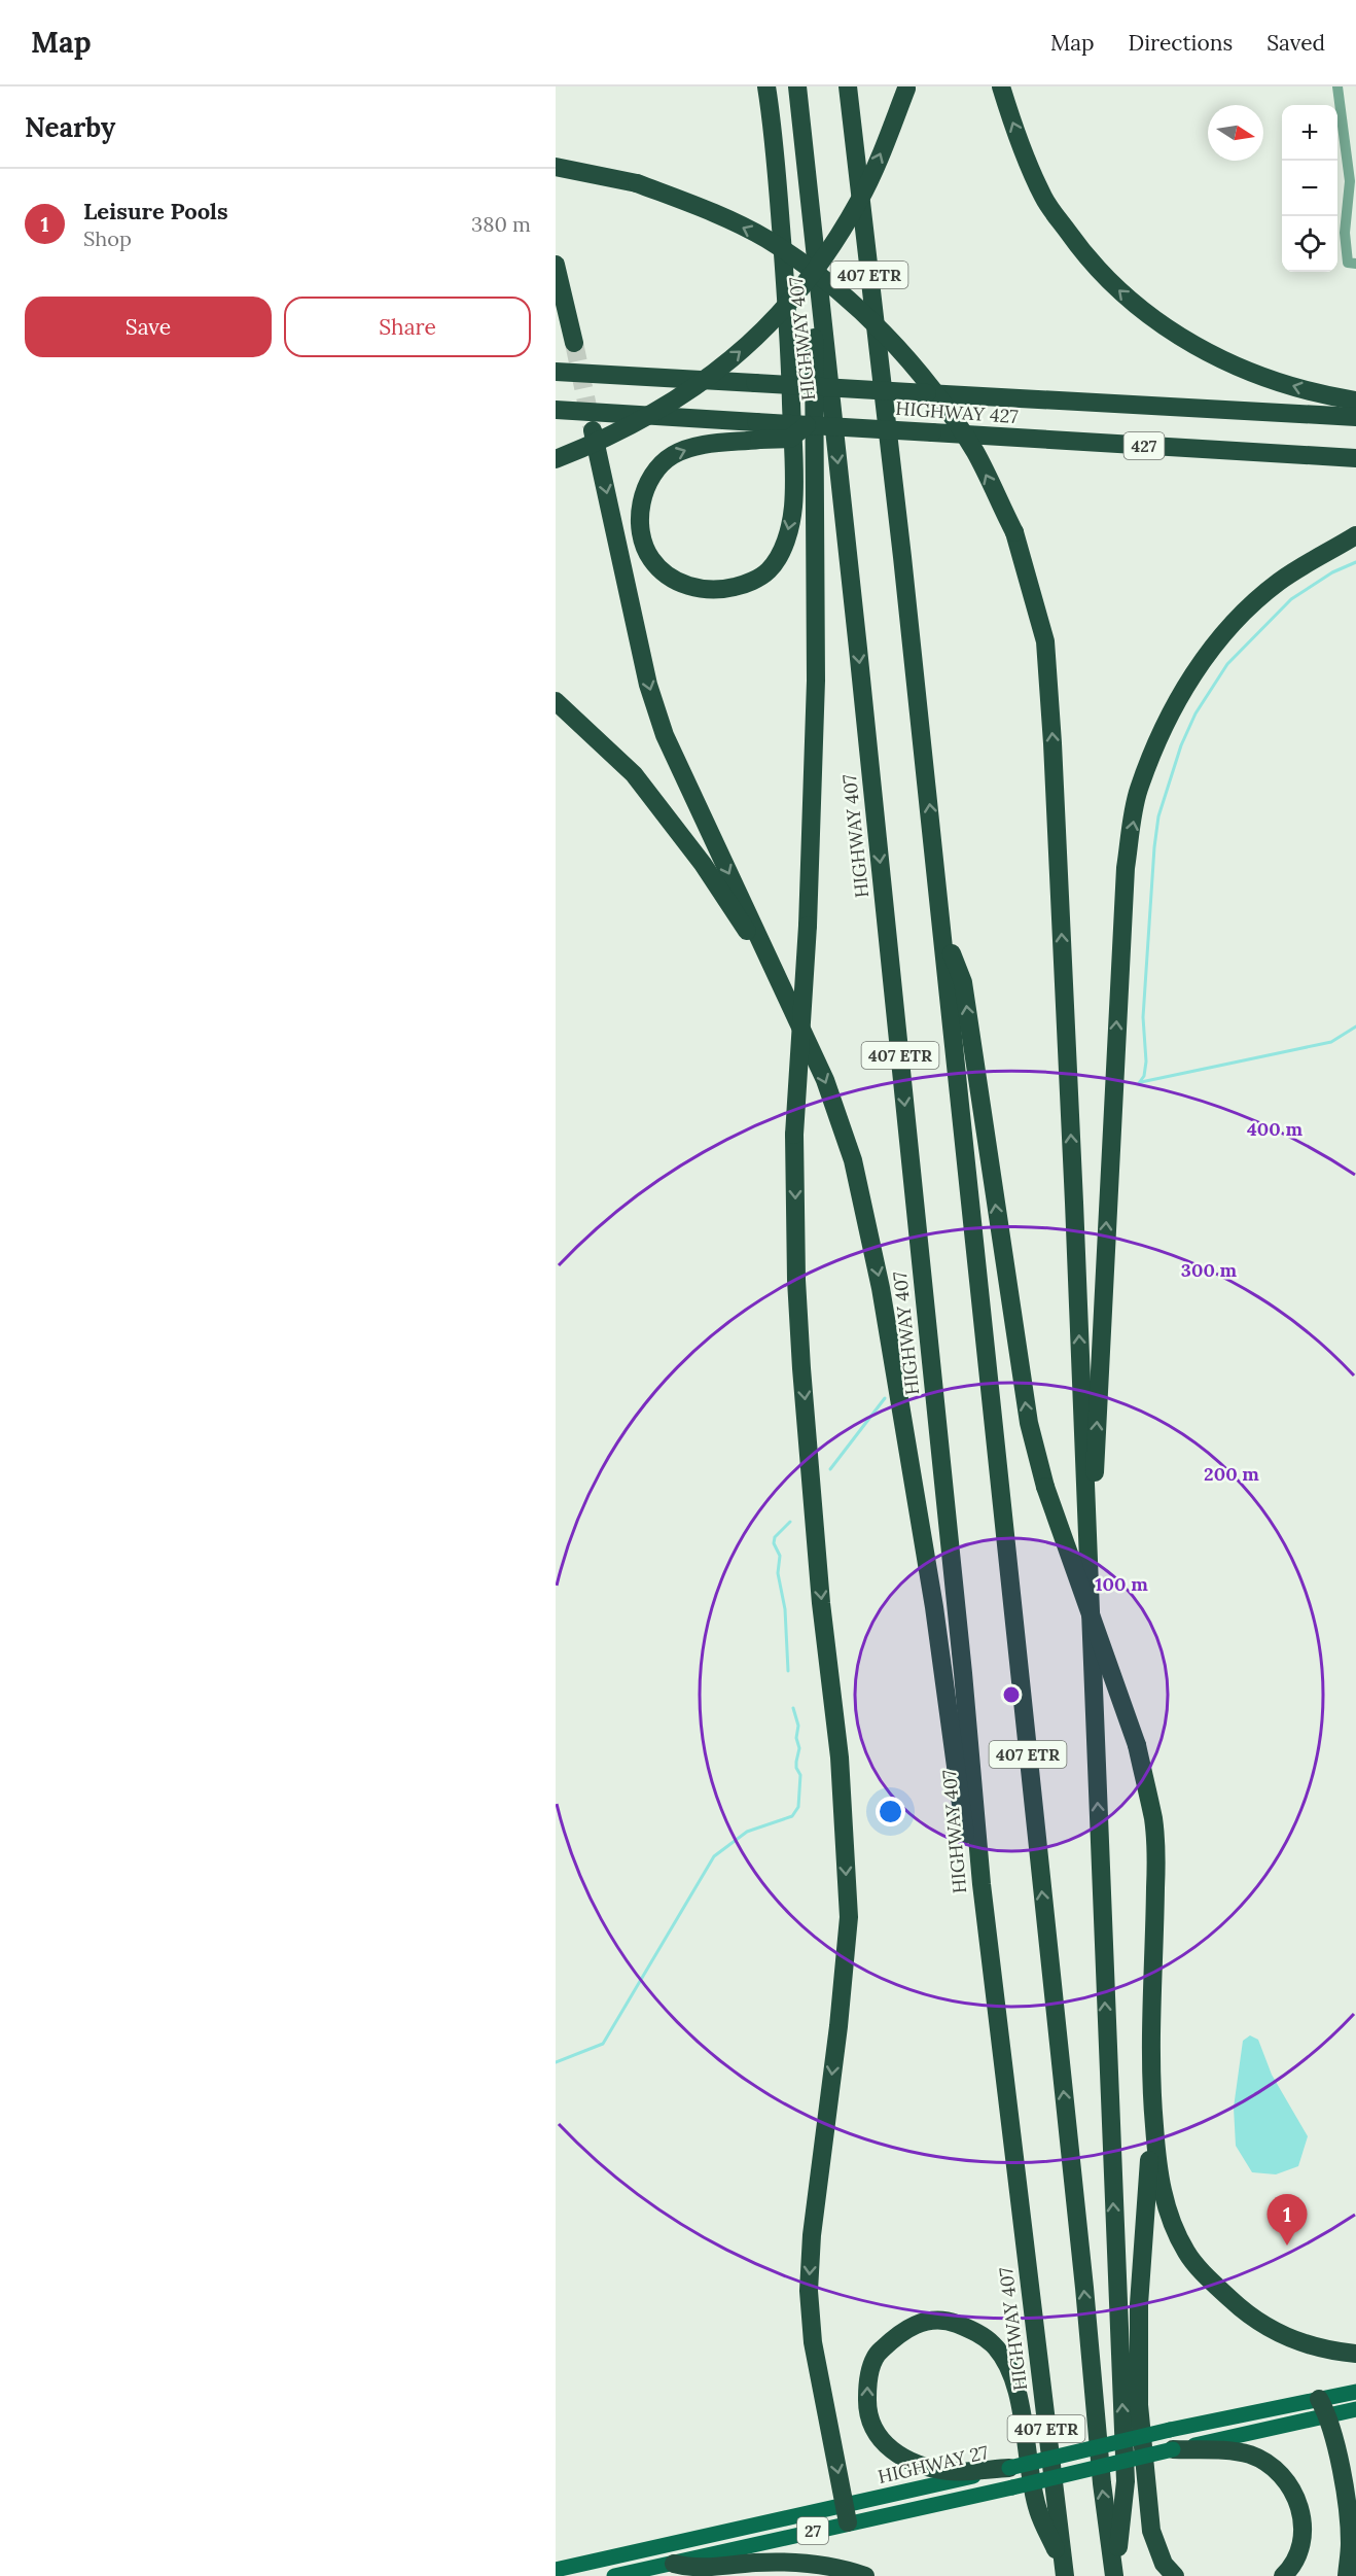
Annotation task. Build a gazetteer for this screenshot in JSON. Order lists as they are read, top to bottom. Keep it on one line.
{"streets":{"highway":["407 ETR","HIGHWAY 407","HIGHWAY 427","427"],"main road":["HIGHWAY 27","27"]},"north":"right","page":{"header":"Map","nav":["Map","Directions","Saved"],"heading":"Nearby","map_buttons":["+","−"],"list":[{"mark":"1","name":"Leisure Pools","note":"Shop","value":"380 m"}],"buttons":["Save","Share"],"pins":"1"},"rings":["400 m","300 m","200 m","100 m"]}
